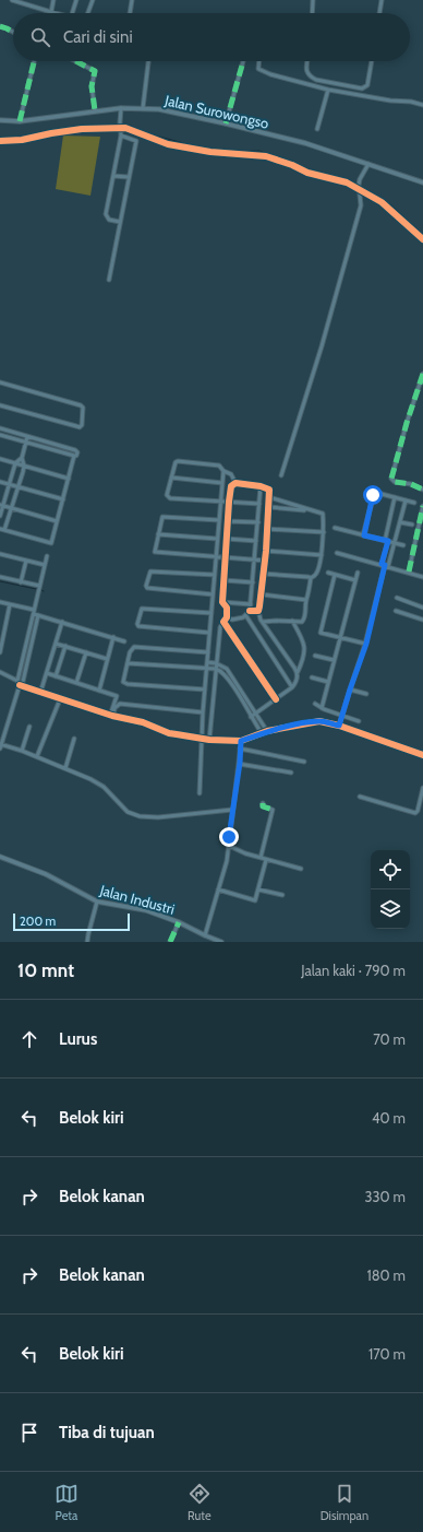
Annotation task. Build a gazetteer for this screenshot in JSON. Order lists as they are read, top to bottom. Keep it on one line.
{"streets":{"street":["Jalan Surowongso","Jalan Industri"]},"scale_bar":"200 m","page":{"search":"Cari di sini","scale":"200 m","heading":["10 mnt","Jalan kaki · 790 m"],"list":[["Lurus","70 m"],["Belok kiri","40 m"],["Belok kanan","330 m"],["Belok kanan","180 m"],["Belok kiri","170 m"],"Tiba di tujuan"],"nav":["Peta","Rute","Disimpan"]}}
